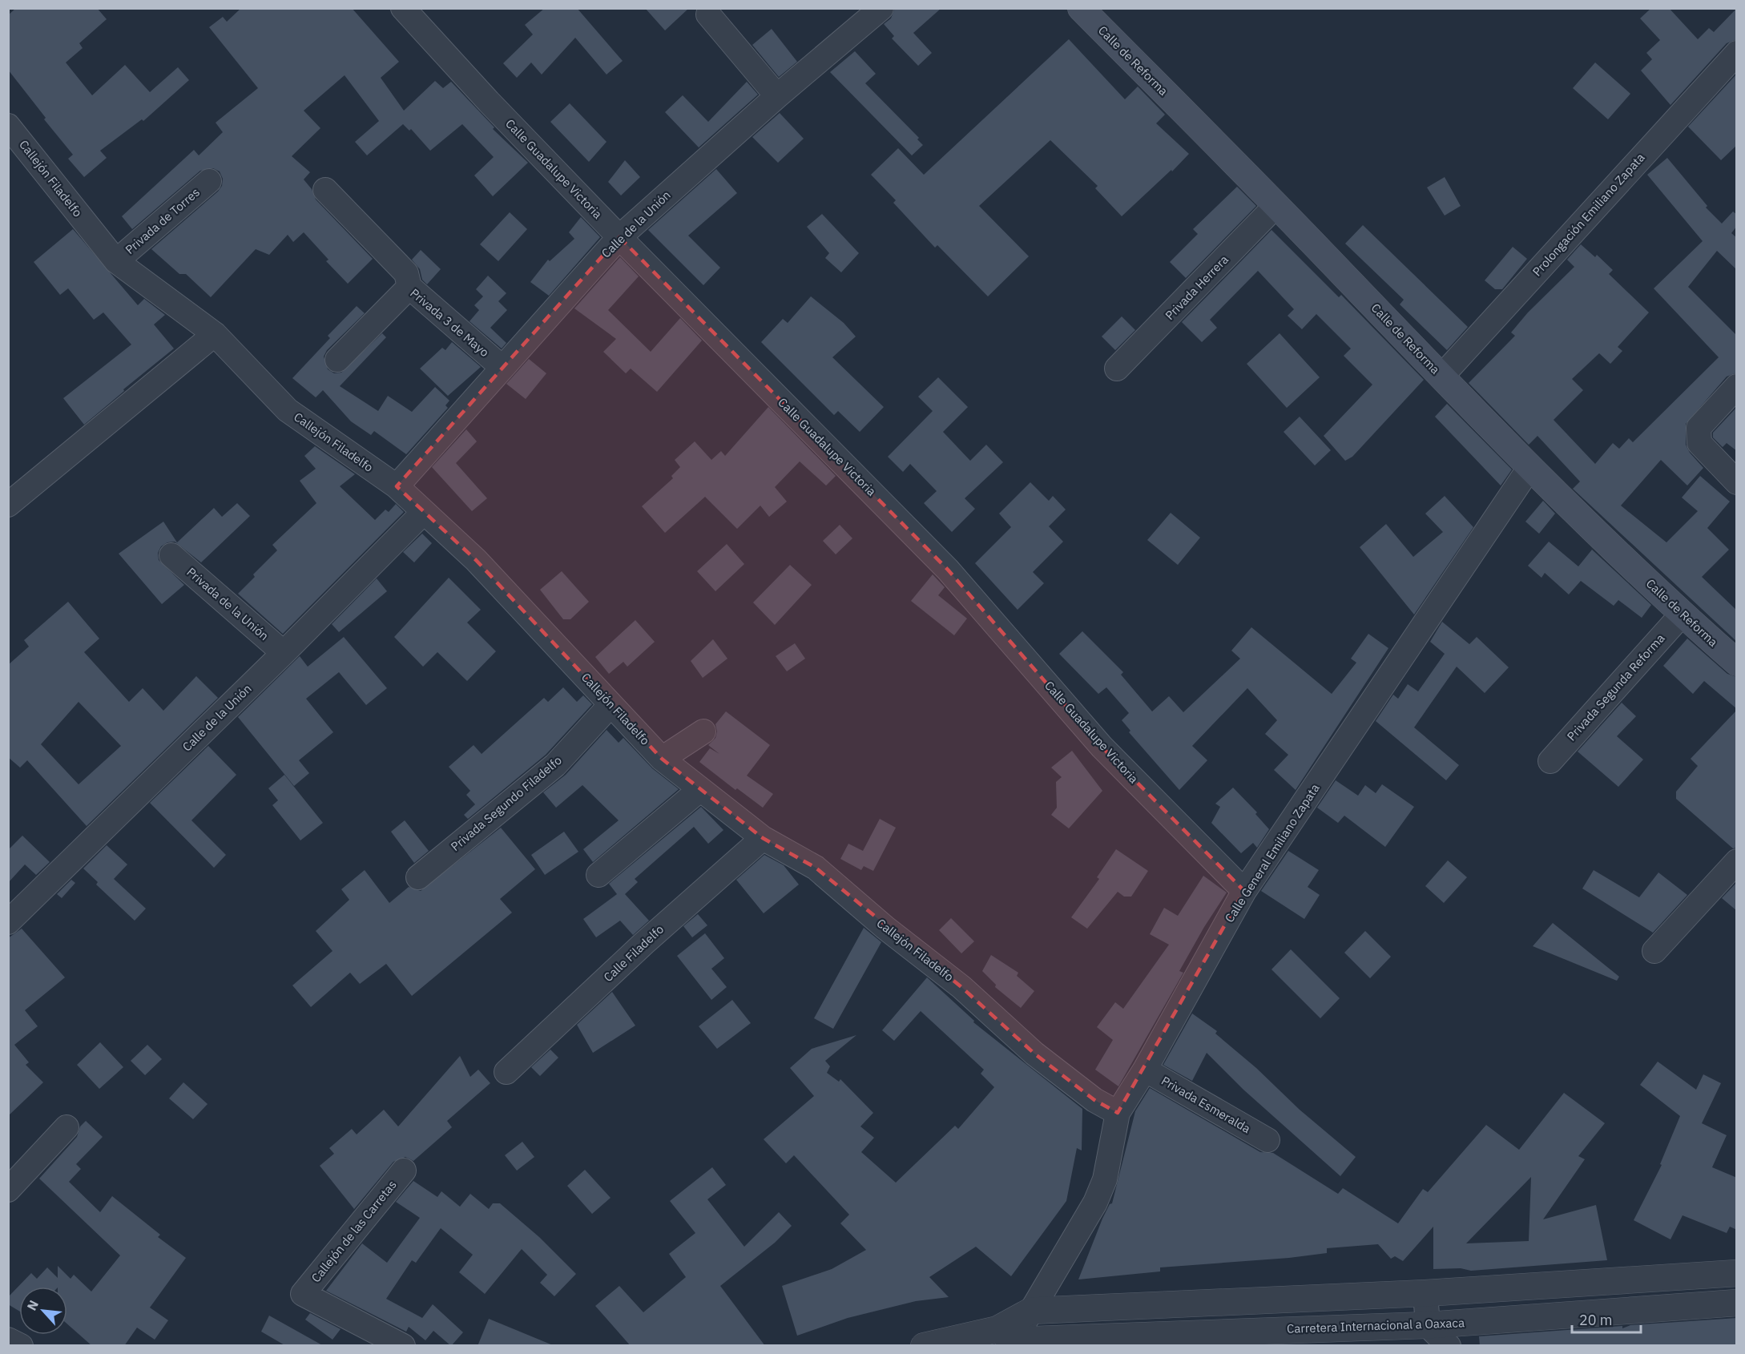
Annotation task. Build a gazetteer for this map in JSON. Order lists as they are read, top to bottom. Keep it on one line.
{"streets":{"main road":["Calle de Reforma"],"street":["Calle Guadalupe Victoria","Callejón Filadelfo","Prolongación Emiliano Zapata","Privada de Torres","Calle de la Unión","Privada Herrera","Privada 3 de Mayo","Privada de la Unión","Privada Segunda Reforma","Privada Segundo Filadelfo","Calle General Emiliano Zapata","Calle Filadelfo","Privada Esmeralda","Callejón de las Carretas","Carretera Internacional a Oaxaca"]},"crossings":[["Calle de Reforma","Prolongación Emiliano Zapata"],["Calle de Reforma","Privada Herrera"],["Calle de Reforma","Privada Segunda Reforma"],["Calle de Reforma","Calle General Emiliano Zapata"],["Calle Guadalupe Victoria","Calle de la Unión"],["Calle Guadalupe Victoria","Calle General Emiliano Zapata"],["Callejón Filadelfo","Privada de Torres"],["Callejón Filadelfo","Calle de la Unión"],["Callejón Filadelfo","Privada Segundo Filadelfo"],["Callejón Filadelfo","Calle General Emiliano Zapata"],["Callejón Filadelfo","Calle Filadelfo"],["Calle de la Unión","Privada 3 de Mayo"],["Calle de la Unión","Privada de la Unión"],["Calle General Emiliano Zapata","Privada Esmeralda"]],"scale_bar":"20 m","north":"top left"}
